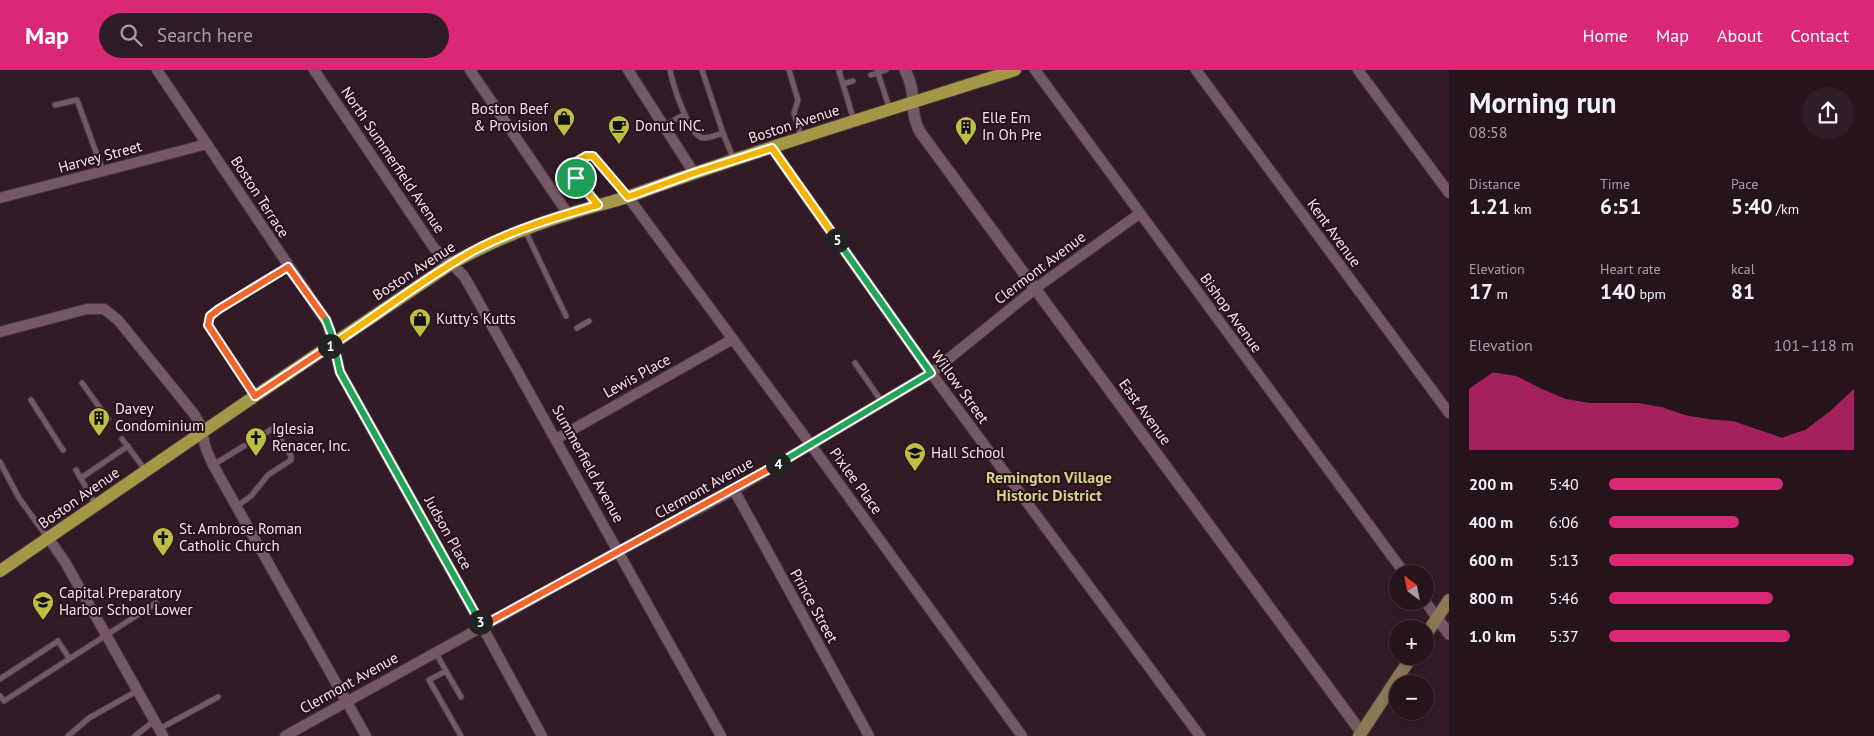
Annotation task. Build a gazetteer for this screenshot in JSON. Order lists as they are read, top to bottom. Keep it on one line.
{"streets":{"main road":["Boston Avenue"],"street":["Harvey Street","North Summerfield Avenue","Boston Terrace","Kent Avenue","Clermont Avenue","Bishop Avenue","Lewis Place","Willow Street","East Avenue","Summerfield Avenue","Pixlee Place","Judson Place","Prince Street"]},"crossings":[["Boston Avenue","North Summerfield Avenue"],["Boston Avenue","Boston Terrace"],["Boston Avenue","Willow Street"],["Boston Avenue","East Avenue"],["Boston Avenue","Summerfield Avenue"],["Boston Avenue","Pixlee Place"],["Boston Avenue","Judson Place"],["Harvey Street","Boston Terrace"],["North Summerfield Avenue","Summerfield Avenue"],["Boston Terrace","Judson Place"],["Clermont Avenue","Bishop Avenue"],["Clermont Avenue","Willow Street"],["Clermont Avenue","East Avenue"],["Clermont Avenue","Summerfield Avenue"],["Clermont Avenue","Pixlee Place"],["Clermont Avenue","Judson Place"],["Clermont Avenue","Prince Street"],["Lewis Place","Summerfield Avenue"],["Lewis Place","Pixlee Place"]],"districts":["Remington Village Historic District"],"places":{"shop":["Boston Beef & Provision","Kutty's Kutts"],"cafe":["Donut INC."],"building":["Elle Em In Oh Pre","Davey Condominium"],"church":["Iglesia Renacer, Inc.","St. Ambrose Roman Catholic Church"],"school or university":["Hall School","Capital Preparatory Harbor School Lower"]},"north":"top left","page":{"header":"Map","search":"Search here","nav":["Home","Map","About","Contact"],"heading":["Morning run","08:58"],"stats":[["Distance","1.21 km"],["Time","6:51"],["Pace","5:40 /km"],["Elevation","17 m"],["Heart rate","140 bpm"],["kcal","81"]],"pins":["5","1","4","3"],"chart":["Elevation","101–118 m"],"list":[{"name":"200 m","note":"5:40"},{"name":"400 m","note":"6:06"},{"name":"600 m","note":"5:13"},{"name":"800 m","note":"5:46"},{"name":"1.0 km","note":"5:37"}],"map_buttons":["+","−"]}}
